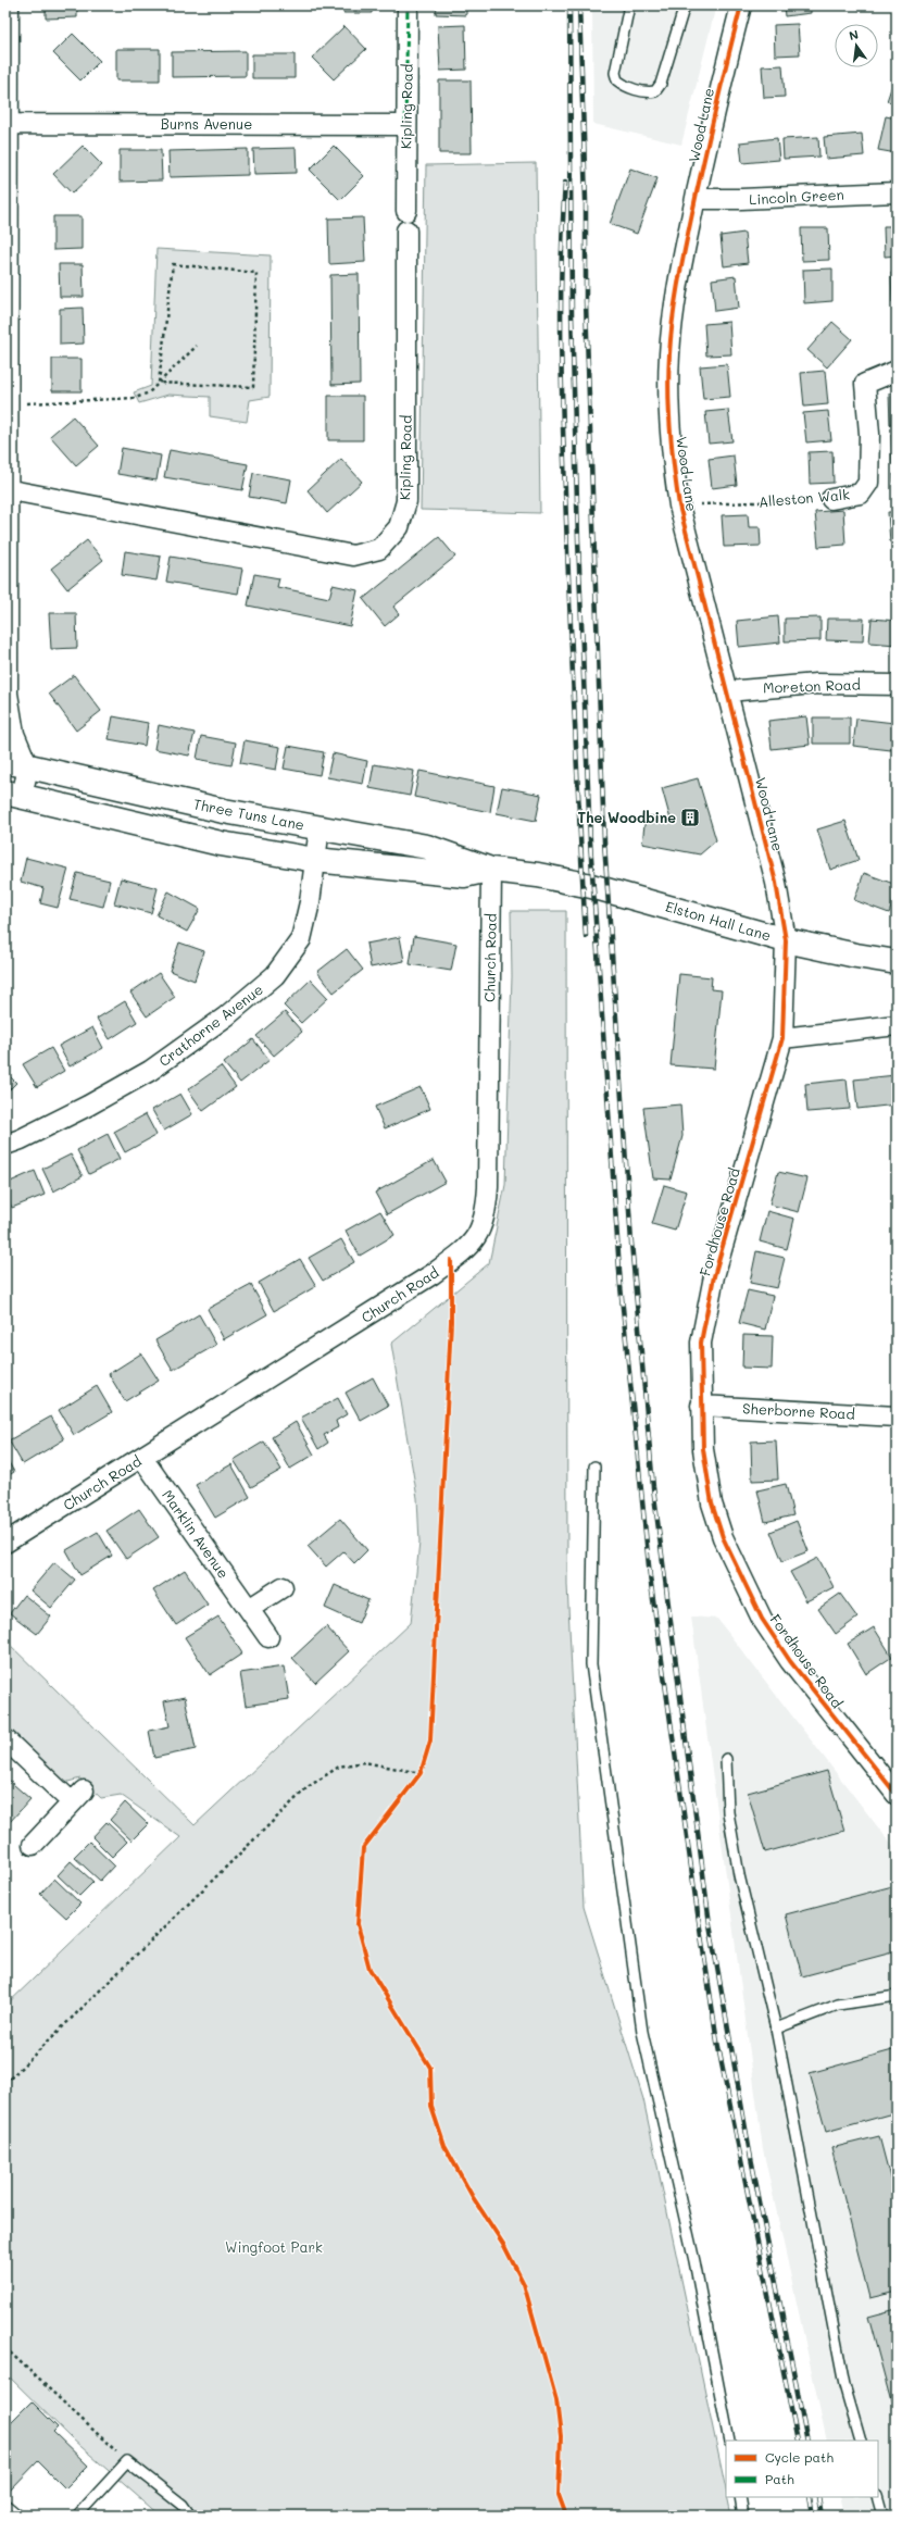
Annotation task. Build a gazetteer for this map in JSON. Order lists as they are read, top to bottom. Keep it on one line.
{"streets":{"street":["Kipling Road","Burns Avenue","Wood Lane","Lincoln Green","Alleston Walk","Moreton Road","Three Tuns Lane","Elston Hall Lane","Church Road","Crathorne Avenue","Fordhouse Road","Sherborne Road","Marklin Avenue"]},"crossings":[["Kipling Road","Burns Avenue"],["Wood Lane","Lincoln Green"],["Wood Lane","Alleston Walk"],["Wood Lane","Moreton Road"],["Wood Lane","Elston Hall Lane"],["Wood Lane","Fordhouse Road"],["Three Tuns Lane","Elston Hall Lane"],["Three Tuns Lane","Church Road"],["Three Tuns Lane","Crathorne Avenue"],["Elston Hall Lane","Fordhouse Road"],["Church Road","Marklin Avenue"],["Fordhouse Road","Sherborne Road"]],"parks":["Wingfoot Park"],"places":{"building":["The Woodbine"]},"legend":["Cycle path","Path"],"north":"top"}
